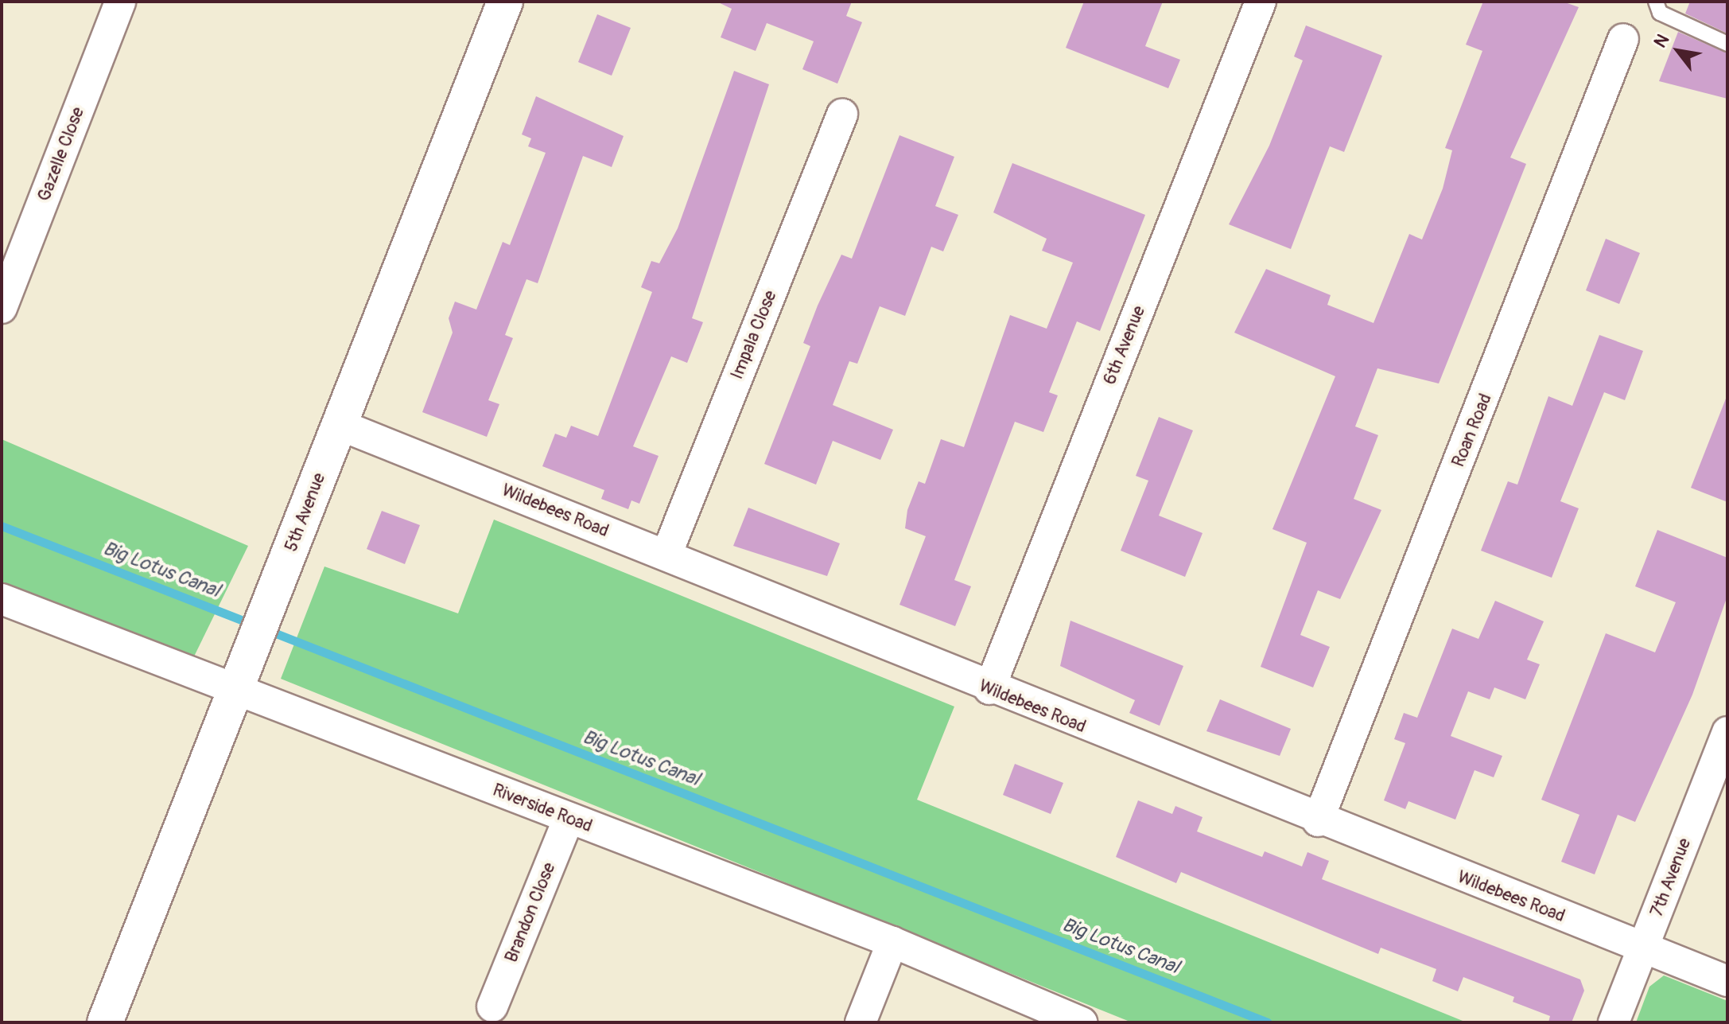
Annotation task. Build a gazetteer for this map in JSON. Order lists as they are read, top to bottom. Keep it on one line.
{"streets":{"main road":["5th Avenue"],"street":["Gazelle Close","Impala Close","6th Avenue","Roan Road","Wildebees Road","Riverside Road","7th Avenue","Brandon Close"]},"crossings":[["Impala Close","Wildebees Road"],["6th Avenue","Wildebees Road"],["Roan Road","Wildebees Road"],["Wildebees Road","5th Avenue"],["Wildebees Road","7th Avenue"],["5th Avenue","Riverside Road"],["Riverside Road","Brandon Close"]],"water":["Big Lotus Canal"],"north":"top left"}
